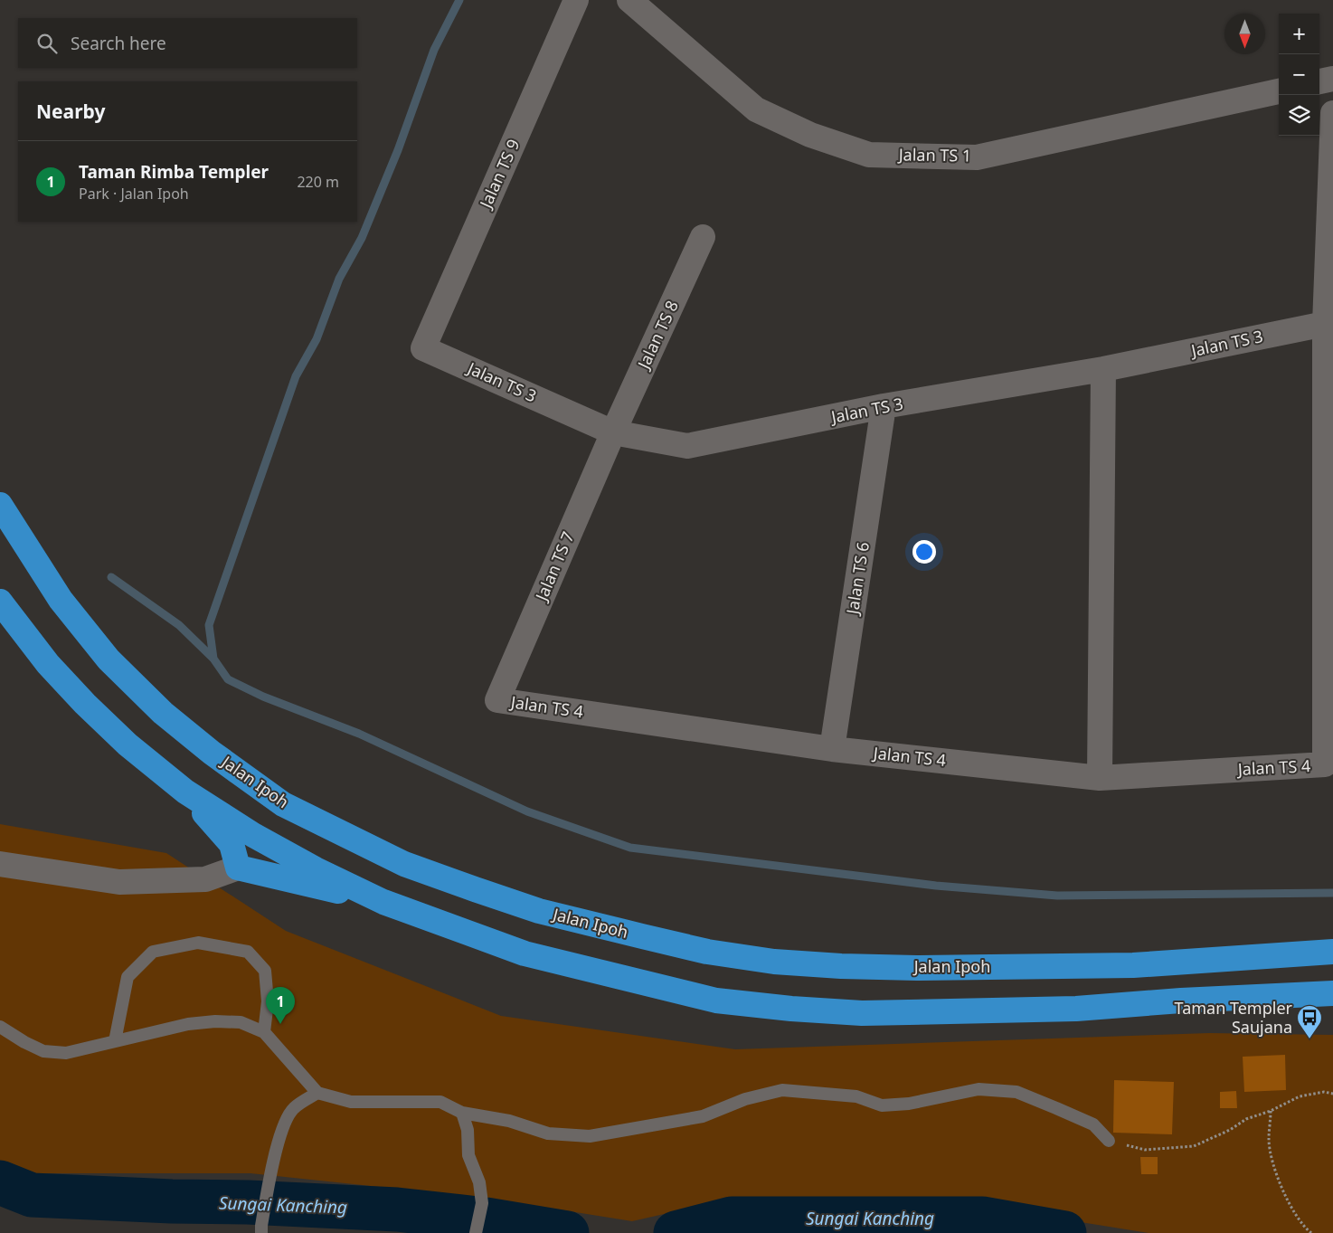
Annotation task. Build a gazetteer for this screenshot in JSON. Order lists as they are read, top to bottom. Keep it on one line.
{"streets":{"highway":["Jalan Ipoh"],"street":["Jalan TS 1","Jalan TS 9","Jalan TS 8","Jalan TS 3","Jalan TS 7","Jalan TS 6","Jalan TS 4"]},"crossings":[["Jalan TS 9","Jalan TS 3"],["Jalan TS 8","Jalan TS 3"],["Jalan TS 8","Jalan TS 7"],["Jalan TS 3","Jalan TS 7"],["Jalan TS 3","Jalan TS 6"],["Jalan TS 3","Jalan TS 4"],["Jalan TS 7","Jalan TS 4"],["Jalan TS 6","Jalan TS 4"]],"water":["Sungai Kanching"],"places":{"bus stop":["Taman Templer Saujana"]},"north":"bottom","page":{"map_buttons":["+","−"],"search":"Search here","heading":"Nearby","list":[{"mark":"1","name":"Taman Rimba Templer","note":"Park · Jalan Ipoh","value":"220 m"}],"pins":"1"}}
